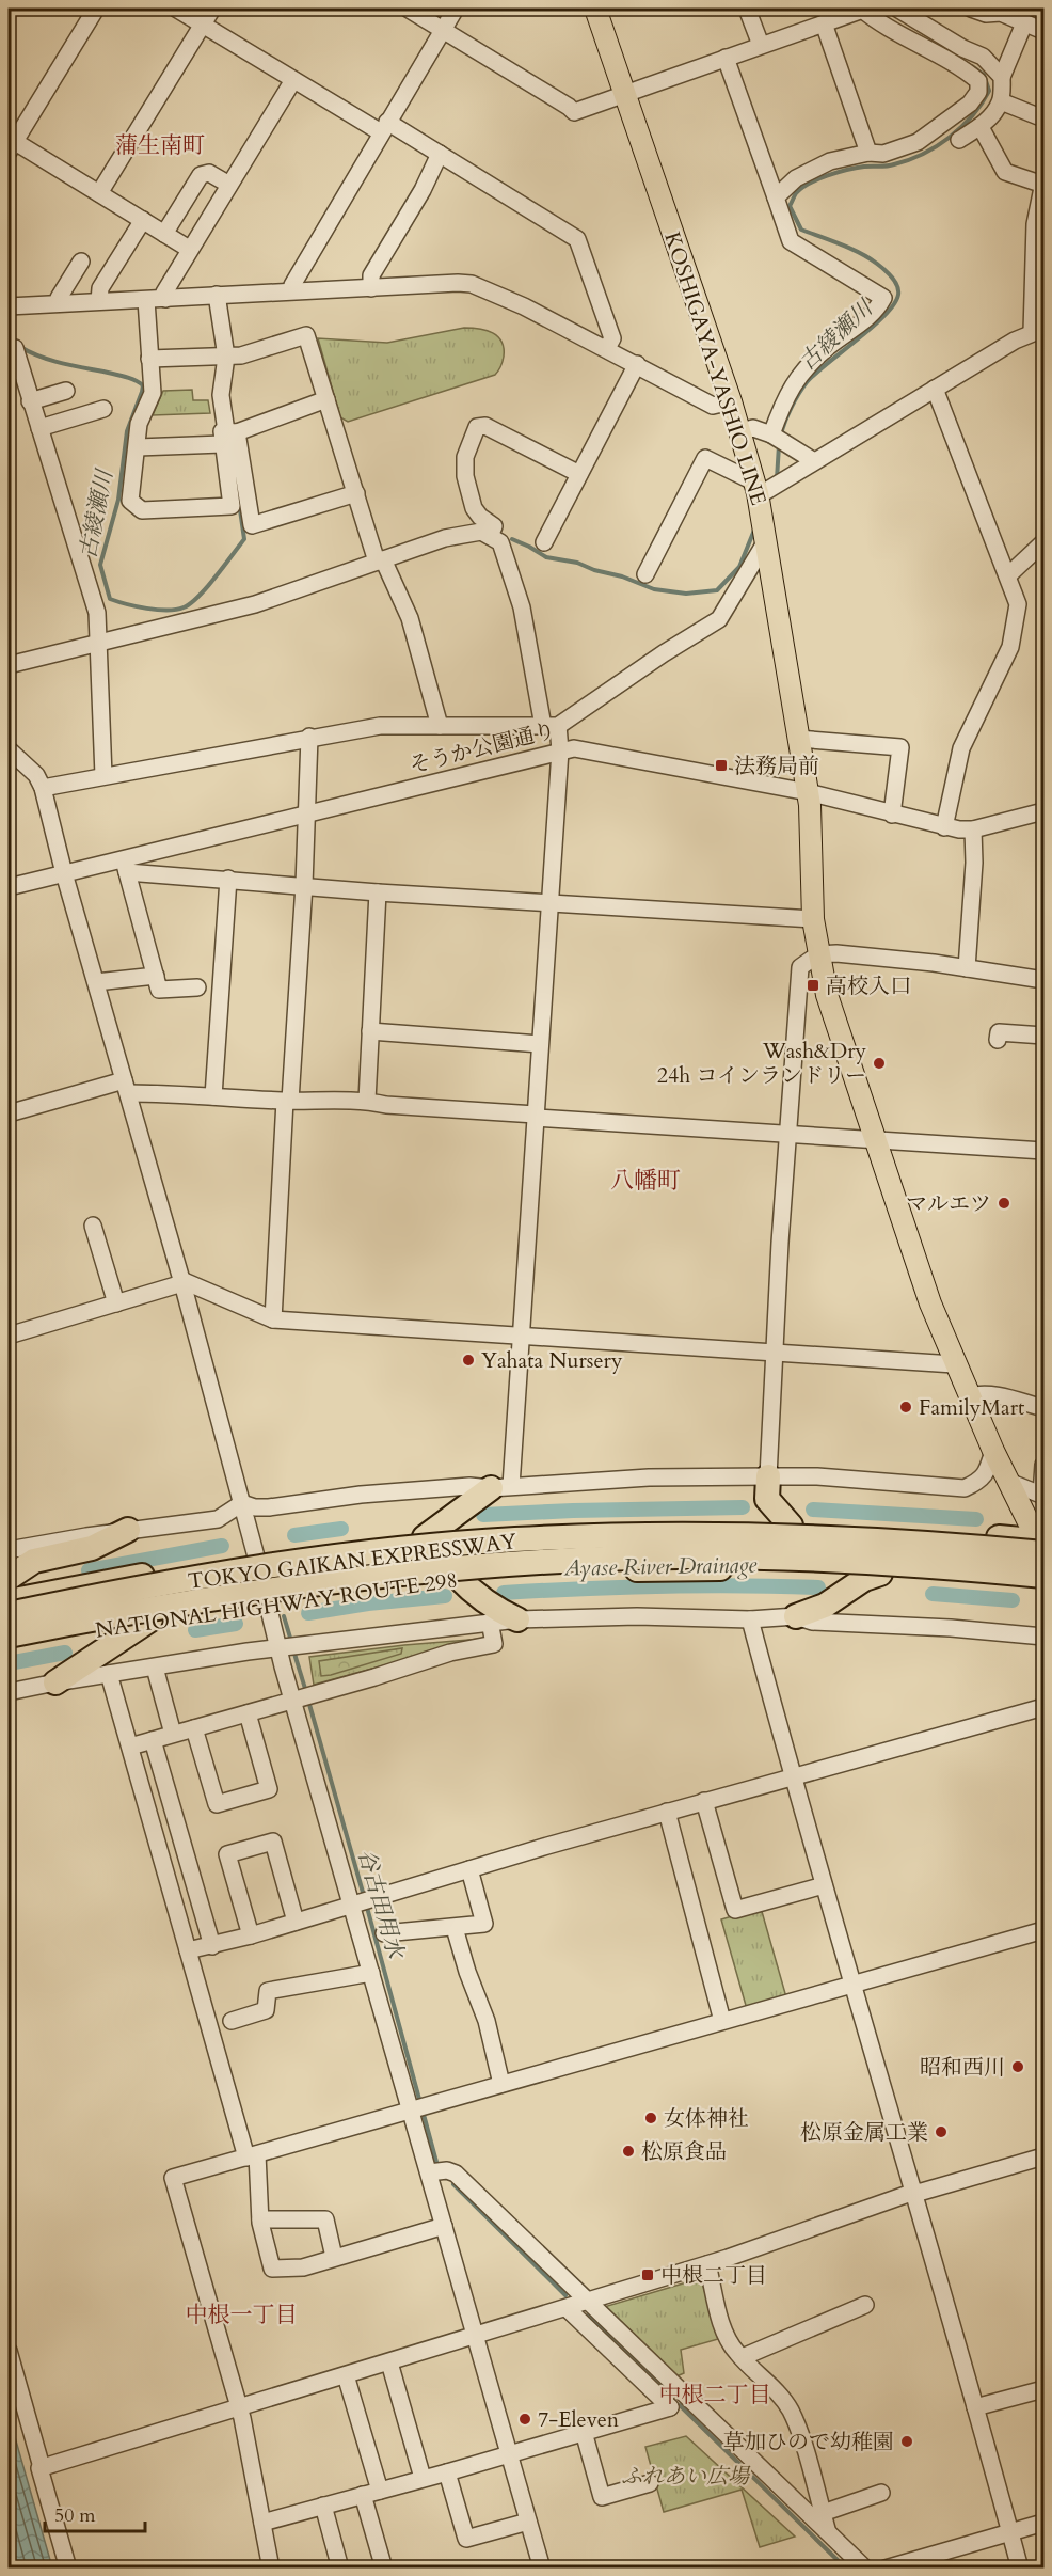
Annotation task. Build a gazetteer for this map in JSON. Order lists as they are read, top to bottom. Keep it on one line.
{"streets":{"highway":["TOKYO GAIKAN EXPRESSWAY","NATIONAL HIGHWAY ROUTE 298"],"main road":["KOSHIGAYA-YASHIO LINE"],"street":["そうか公園通り"]},"crossings":[["KOSHIGAYA-YASHIO LINE","そうか公園通り"],["KOSHIGAYA-YASHIO LINE","TOKYO GAIKAN EXPRESSWAY"]],"districts":["蒲生南町","八幡町","中根一丁目","中根二丁目"],"water":["古綾瀬川","Ayase River Drainage","谷古田用水"],"parks":["ふれあい広場"],"places":{"transit":["法務局前","高校入口","中根二丁目"],"other":["Wash&Dry 24h コインランドリー","マルエツ","Yahata Nursery","FamilyMart","昭和西川","女体神社","松原金属工業","松原食品","7-Eleven","草加ひので幼稚園"]},"scale_bar":"50 m"}
